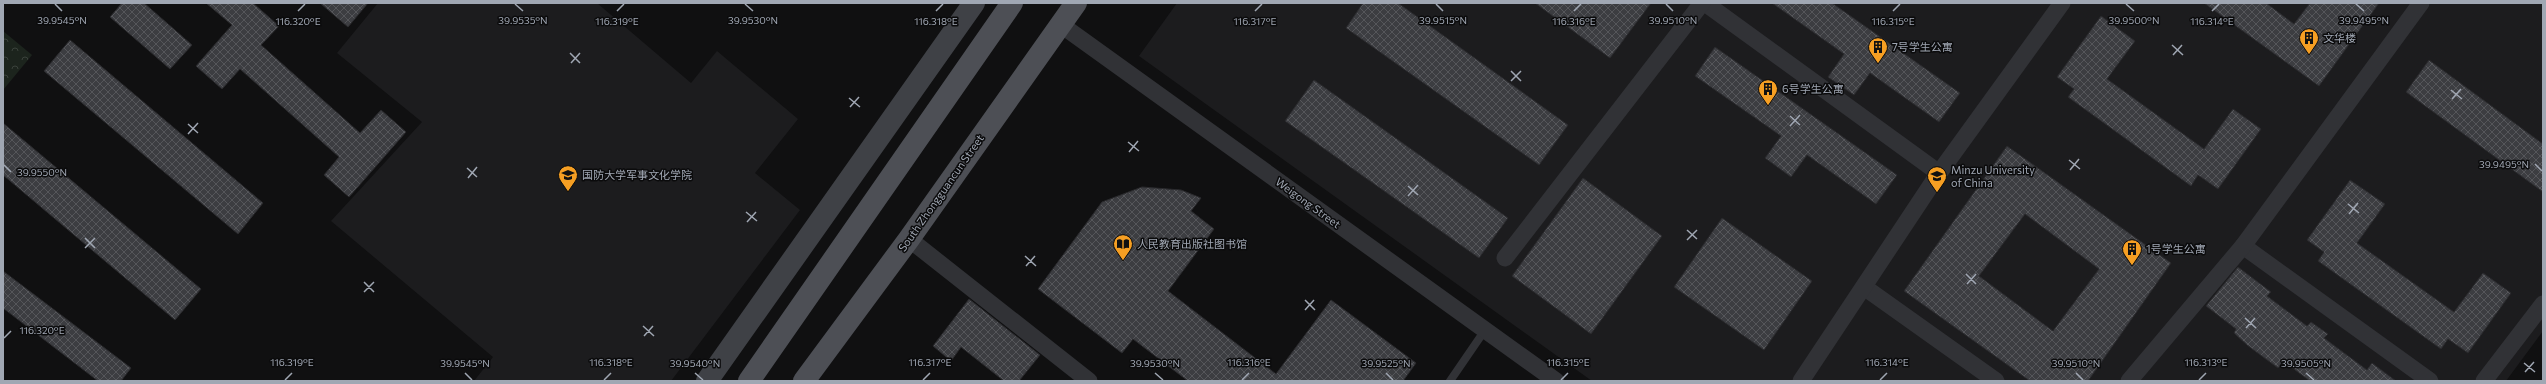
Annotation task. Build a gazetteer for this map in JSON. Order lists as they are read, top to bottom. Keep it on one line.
{"streets":{"main road":["South Zhongguancun Street"],"street":["Weigong Street"]},"crossings":[["South Zhongguancun Street","Weigong Street"]],"places":{"building":["文华楼","7号学生公寓","6号学生公寓","1号学生公寓"],"school or university":["国防大学军事文化学院","Minzu University of China"],"library":["人民教育出版社图书馆"]},"coordinates":["39.9545°N","39.9535°N","39.9530°N","39.9515°N","39.9500°N","39.9495°N","39.9510°N","116.320°E","116.319°E","116.318°E","116.317°E","116.316°E","116.315°E","116.314°E","39.9550°N","116.313°E","39.9540°N","39.9525°N","39.9505°N"]}
